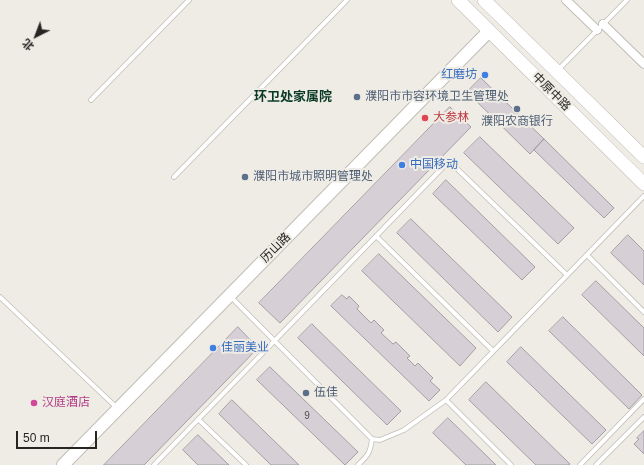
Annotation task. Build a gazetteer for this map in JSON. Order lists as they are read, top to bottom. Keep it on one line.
{"streets":{"main road":["中原中路"],"street":["历山路"]},"crossings":[["中原中路","历山路"]],"districts":["环卫处家属院"],"places":["红磨坊","濮阳市市容环境卫生管理处","濮阳农商银行","大参林","中国移动","濮阳市城市照明管理处","佳丽美业","伍佳","汉庭酒店"],"house_numbers":["9"],"scale_bar":"50 m","north":"bottom left"}
